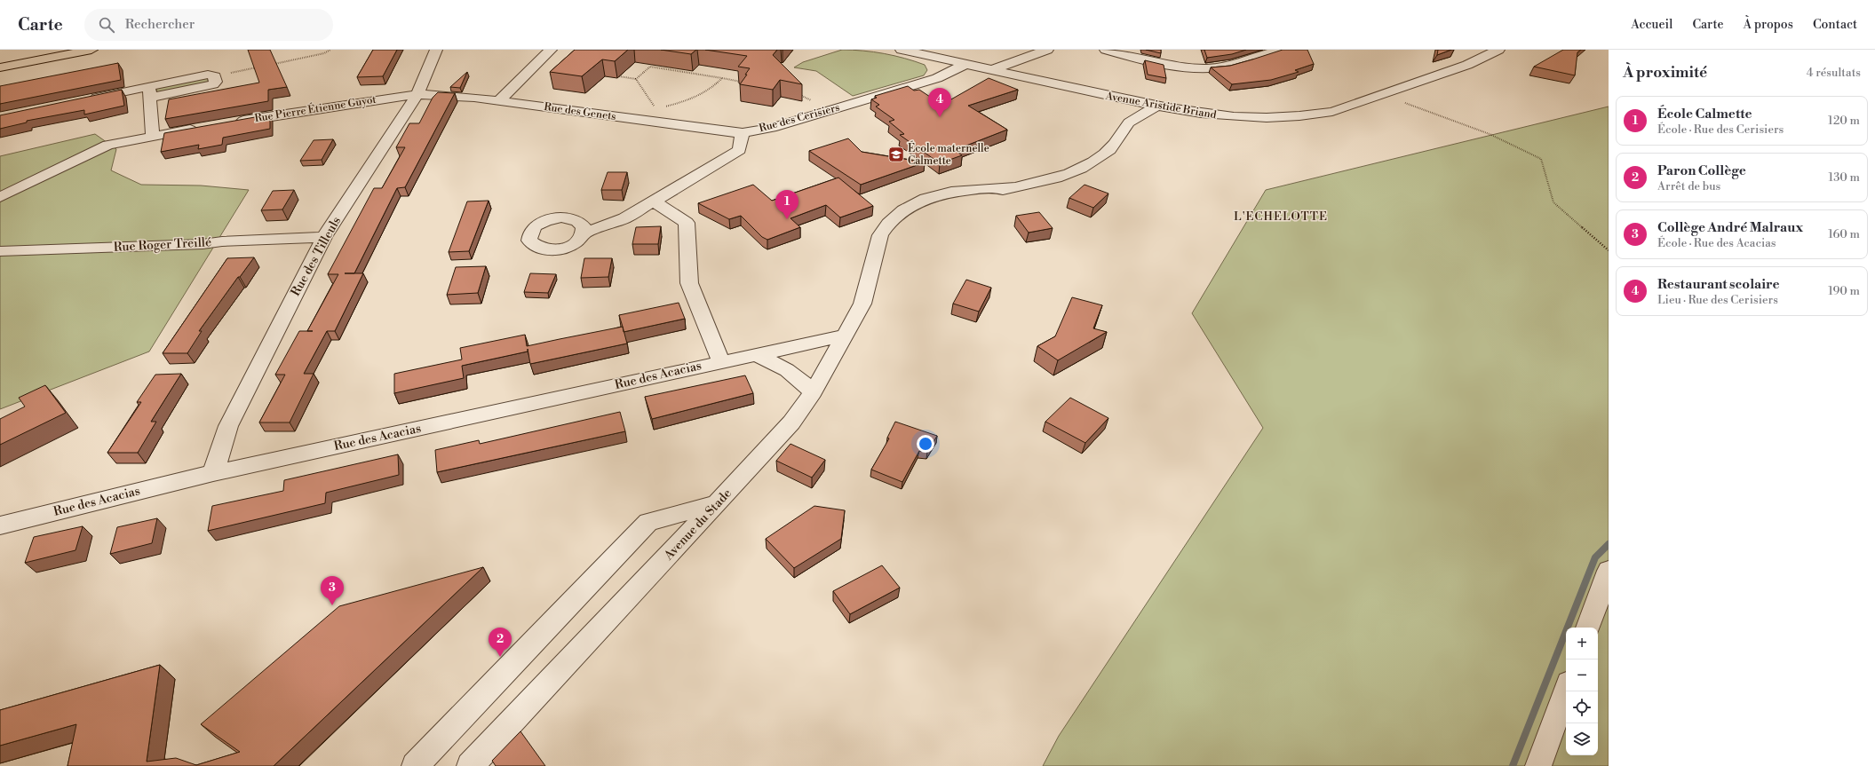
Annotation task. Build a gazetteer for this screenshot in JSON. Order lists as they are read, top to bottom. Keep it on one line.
{"streets":{"street":["Avenue Aristide Briand","Rue Pierre Étienne Guyot","Rue des Genets","Rue des Cerisiers","Rue Roger Treillé","Rue des Tilleuls","Rue des Acacias","Avenue du Stade"]},"crossings":[["Avenue Aristide Briand","Rue des Cerisiers"],["Avenue Aristide Briand","Avenue du Stade"],["Rue Pierre Étienne Guyot","Rue des Genets"],["Rue Pierre Étienne Guyot","Rue des Tilleuls"],["Rue des Genets","Rue des Cerisiers"],["Rue des Genets","Rue des Tilleuls"],["Rue Roger Treillé","Rue des Tilleuls"],["Rue des Tilleuls","Rue des Acacias"],["Rue des Acacias","Avenue du Stade"]],"districts":["L'ECHELOTTE"],"places":{"school or university":["École maternelle Calmette"]},"page":{"header":"Carte","search":"Rechercher","nav":["Accueil","Carte","À propos","Contact"],"heading":["À proximité","4 résultats"],"pins":["4","1","3","2"],"list":[{"mark":"1","name":"École Calmette","note":"École · Rue des Cerisiers","value":"120 m"},{"mark":"2","name":"Paron Collège","note":"Arrêt de bus","value":"130 m"},{"mark":"3","name":"Collège André Malraux","note":"École · Rue des Acacias","value":"160 m"},{"mark":"4","name":"Restaurant scolaire","note":"Lieu · Rue des Cerisiers","value":"190 m"}],"map_buttons":["+","−"]}}
